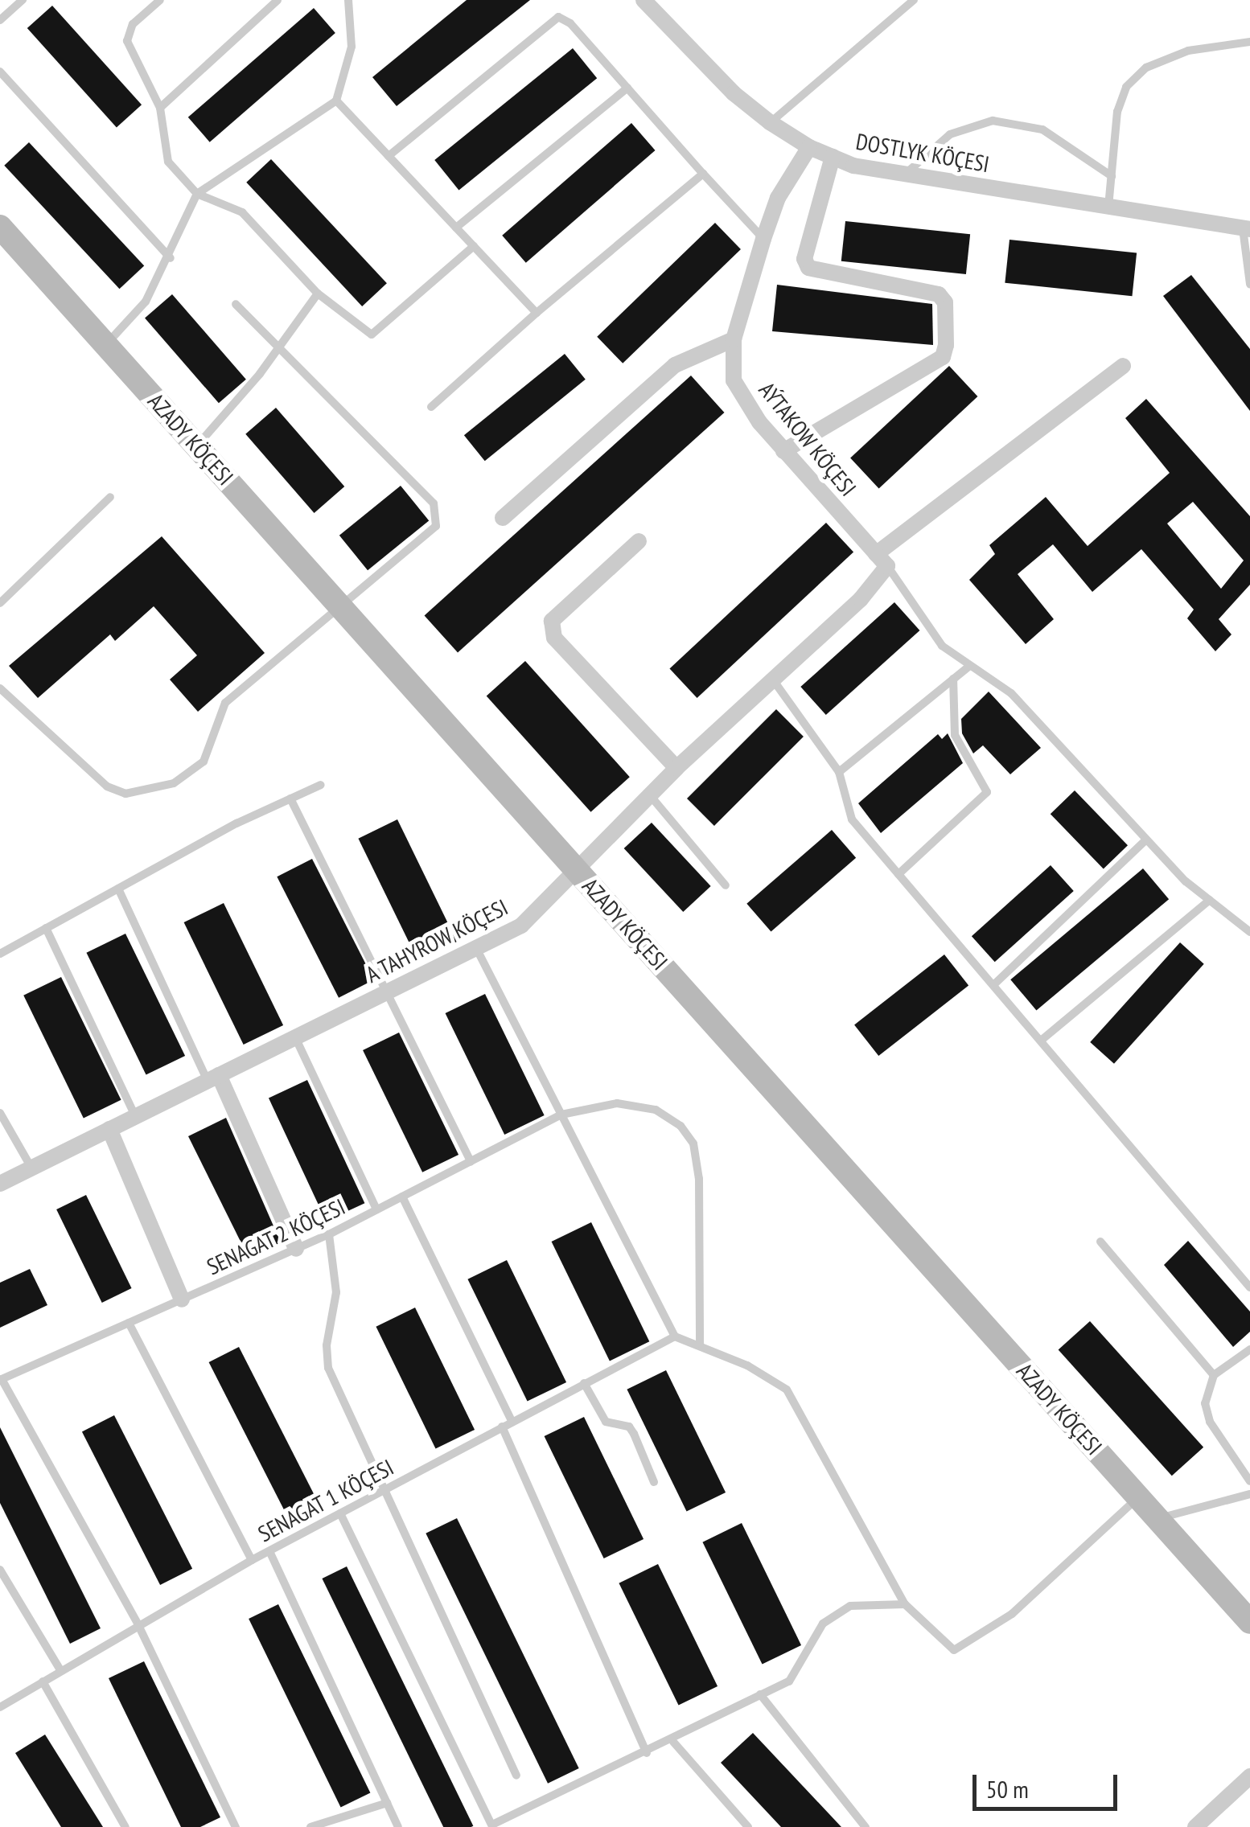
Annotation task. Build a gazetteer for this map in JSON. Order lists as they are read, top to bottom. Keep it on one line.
{"streets":{"main road":["AZADY KÖÇESI"],"street":["DOSTLYK KÖÇESI","AÝTAKOW KÖÇESI","A TAHYROW KÖÇESI"],"lane":["SENAGAT 2 KÖÇESI","SENAGAT 1 KÖÇESI"]},"crossings":[["DOSTLYK KÖÇESI","AÝTAKOW KÖÇESI"],["AZADY KÖÇESI","A TAHYROW KÖÇESI"],["AÝTAKOW KÖÇESI","A TAHYROW KÖÇESI"]],"scale_bar":"50 m"}
